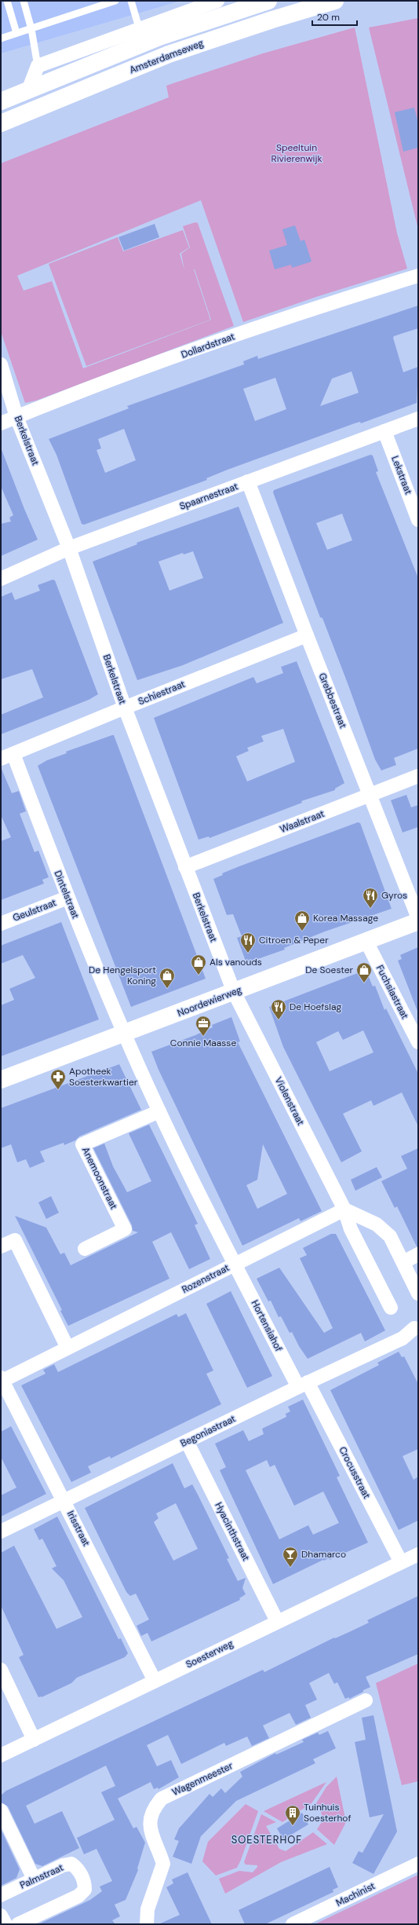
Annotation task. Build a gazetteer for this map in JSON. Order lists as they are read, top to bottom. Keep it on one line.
{"streets":{"main road":["Amsterdamseweg","Noordewierweg"],"street":["Dollardstraat","Berkelstraat","Lekstraat","Spaarnestraat","Schiestraat","Grebbestraat","Waalstraat","Dintelstraat","Geulstraat","Fuchsiastraat","Violenstraat","Anemoonstraat","Rozenstraat","Hortensiahof","Begoniastraat","Crocusstraat","Irisstraat","Hyacinthstraat","Soesterweg","Wagenmeester","Palmstraat","Machinist"]},"crossings":[["Dollardstraat","Berkelstraat"],["Berkelstraat","Spaarnestraat"],["Berkelstraat","Schiestraat"],["Berkelstraat","Waalstraat"],["Berkelstraat","Noordewierweg"],["Berkelstraat","Violenstraat"],["Lekstraat","Spaarnestraat"],["Spaarnestraat","Grebbestraat"],["Schiestraat","Grebbestraat"],["Schiestraat","Dintelstraat"],["Grebbestraat","Waalstraat"],["Dintelstraat","Geulstraat"],["Dintelstraat","Noordewierweg"],["Fuchsiastraat","Noordewierweg"],["Noordewierweg","Violenstraat"],["Violenstraat","Rozenstraat"],["Rozenstraat","Hortensiahof"],["Rozenstraat","Irisstraat"],["Hortensiahof","Begoniastraat"],["Hortensiahof","Crocusstraat"],["Begoniastraat","Crocusstraat"],["Begoniastraat","Irisstraat"],["Begoniastraat","Hyacinthstraat"],["Crocusstraat","Soesterweg"],["Irisstraat","Soesterweg"],["Hyacinthstraat","Soesterweg"]],"districts":["SOESTERHOF"],"parks":["Speeltuin Rivierenwijk"],"places":{"restaurant":["Gyros","Citroen & Peper","De Hoefslag"],"shop":["Korea Massage","Als vanouds","De Soester","De Hengelsport Koning"],"office":["Connie Maasse"],"pharmacy":["Apotheek Soesterkwartier"],"bar":["Dhamarco"],"building":["Tuinhuis Soesterhof"]},"scale_bar":"20 m"}
